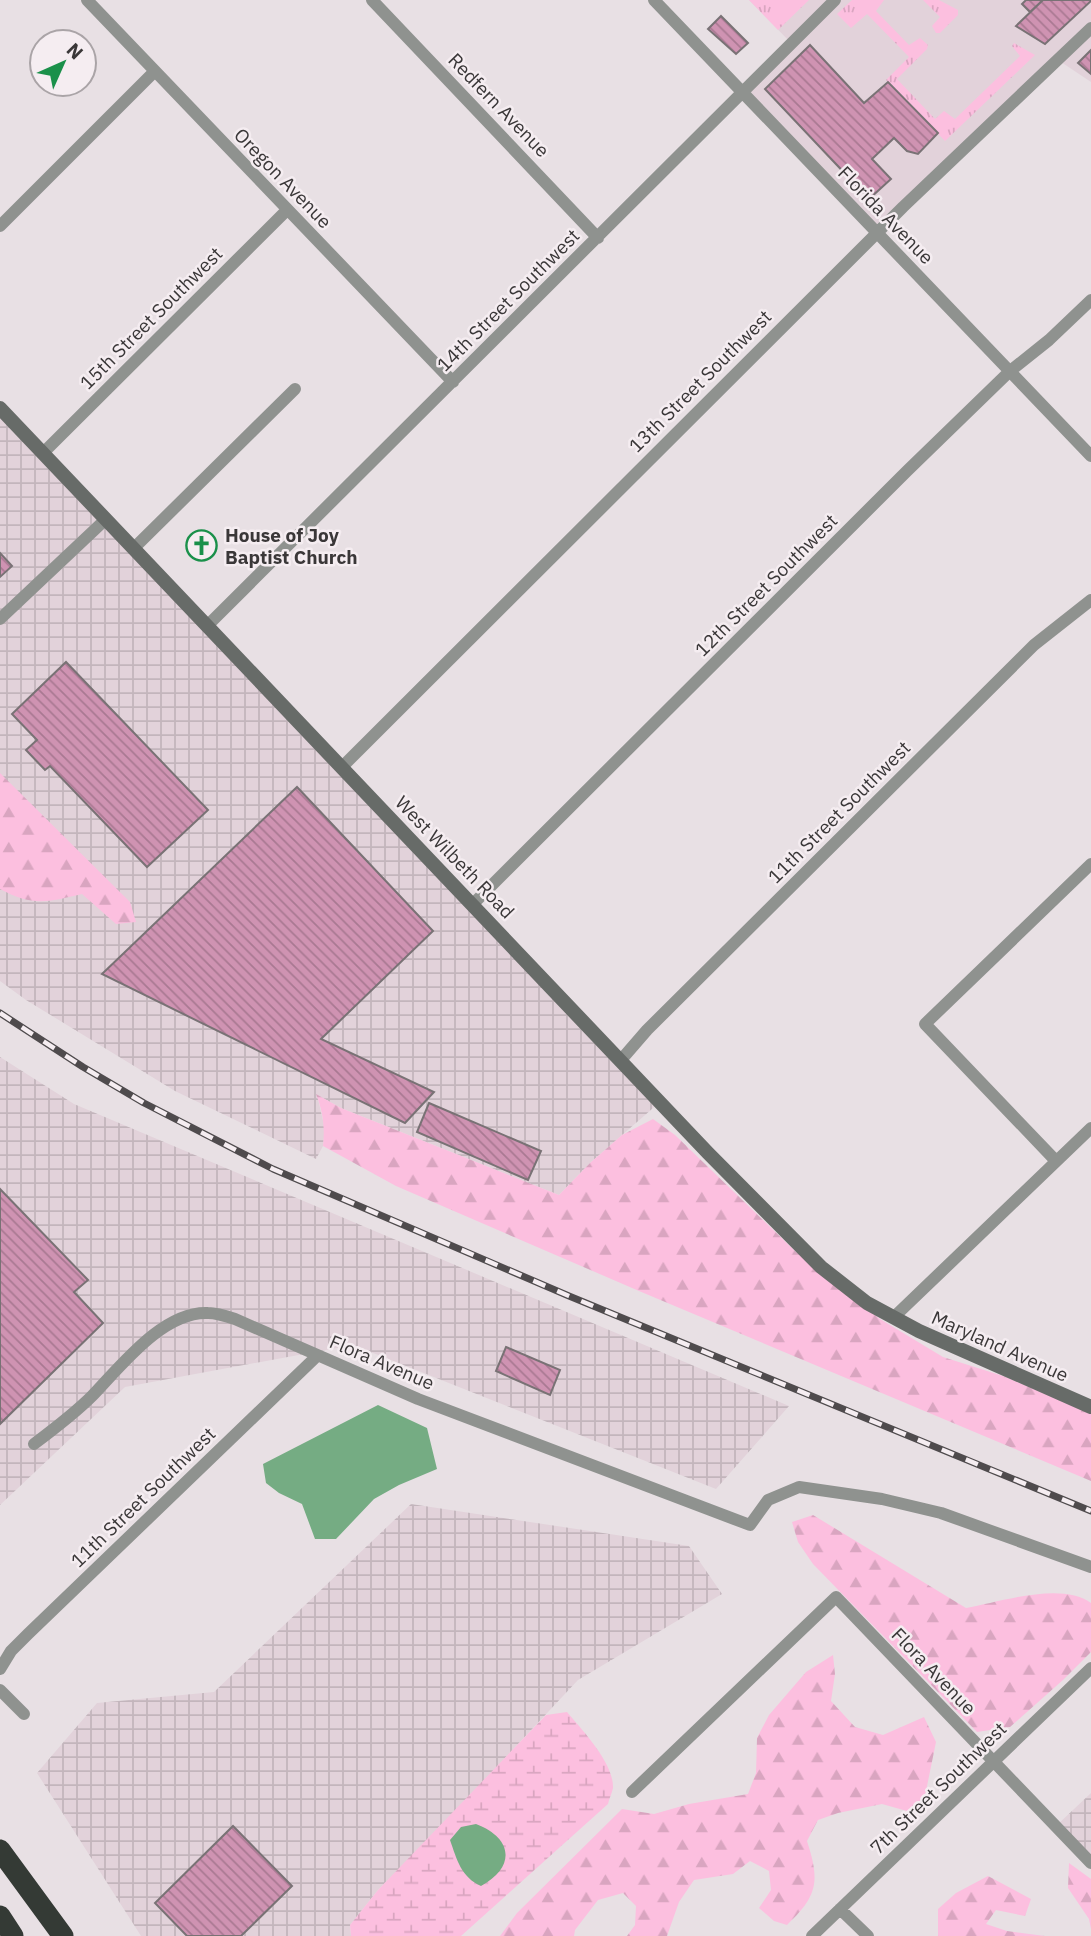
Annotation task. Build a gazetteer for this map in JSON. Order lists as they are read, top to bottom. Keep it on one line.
{"streets":{"main road":["West Wilbeth Road","Maryland Avenue"],"street":["Redfern Avenue","Oregon Avenue","Florida Avenue","14th Street Southwest","15th Street Southwest","13th Street Southwest","12th Street Southwest","11th Street Southwest","Flora Avenue","7th Street Southwest"]},"crossings":[["Redfern Avenue","14th Street Southwest"],["Oregon Avenue","14th Street Southwest"],["Oregon Avenue","15th Street Southwest"],["Florida Avenue","14th Street Southwest"],["Florida Avenue","13th Street Southwest"],["Florida Avenue","12th Street Southwest"],["14th Street Southwest","West Wilbeth Road"],["15th Street Southwest","West Wilbeth Road"],["13th Street Southwest","West Wilbeth Road"],["12th Street Southwest","West Wilbeth Road"],["11th Street Southwest","West Wilbeth Road"],["11th Street Southwest","Flora Avenue"],["West Wilbeth Road","Maryland Avenue"],["Flora Avenue","7th Street Southwest"]],"places":{"church":["House of Joy Baptist Church"]},"north":"top right"}
